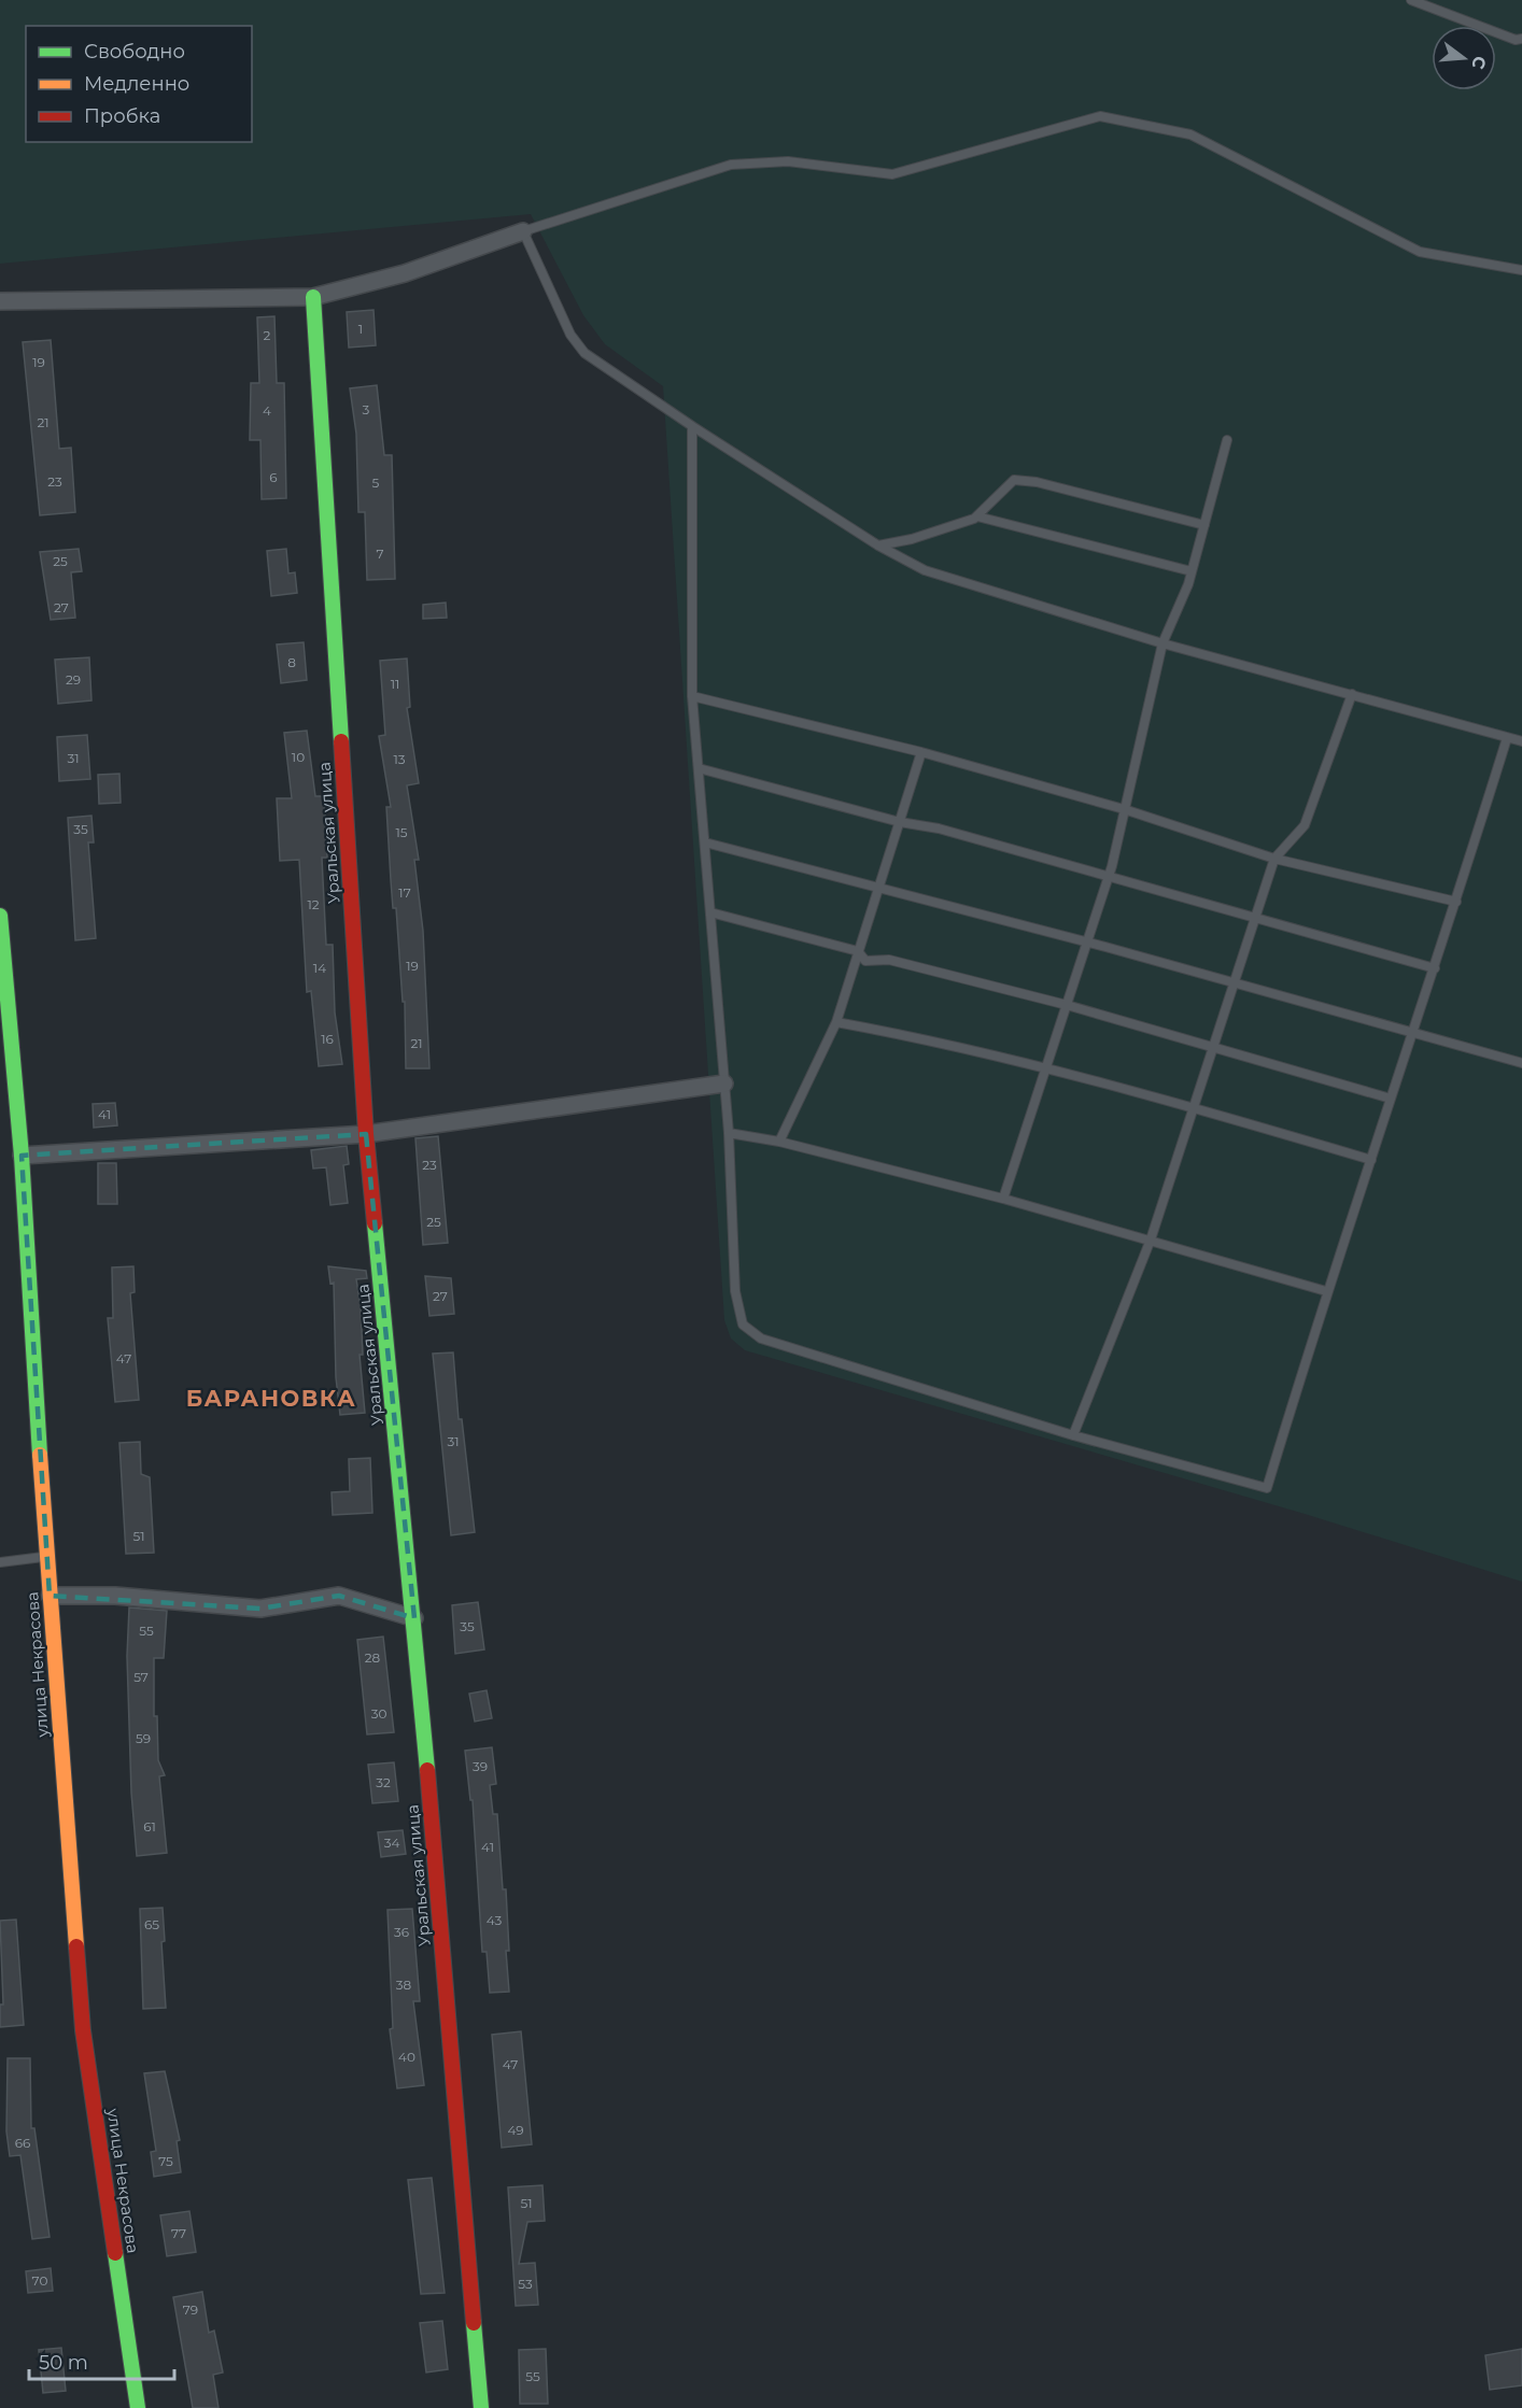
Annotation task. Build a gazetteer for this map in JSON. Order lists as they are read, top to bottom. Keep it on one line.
{"streets":{"street":["Уральская улица","улица Некрасова"]},"districts":["БАРАНОВКА"],"house_numbers":["1","2","19","3","4","21","6","23","5","7","25","27","8","29","11","10","31","13","35","15","17","12","19","14","16","21","41","23","25","27","47","31","51","35","55","28","57","30","59","39","32","61","34","41","43","65","36","38","40","47","49","66","75","51","77","70","53","79","55"],"legend":["Свободно","Медленно","Пробка"],"scale_bar":"50 m","north":"right"}
